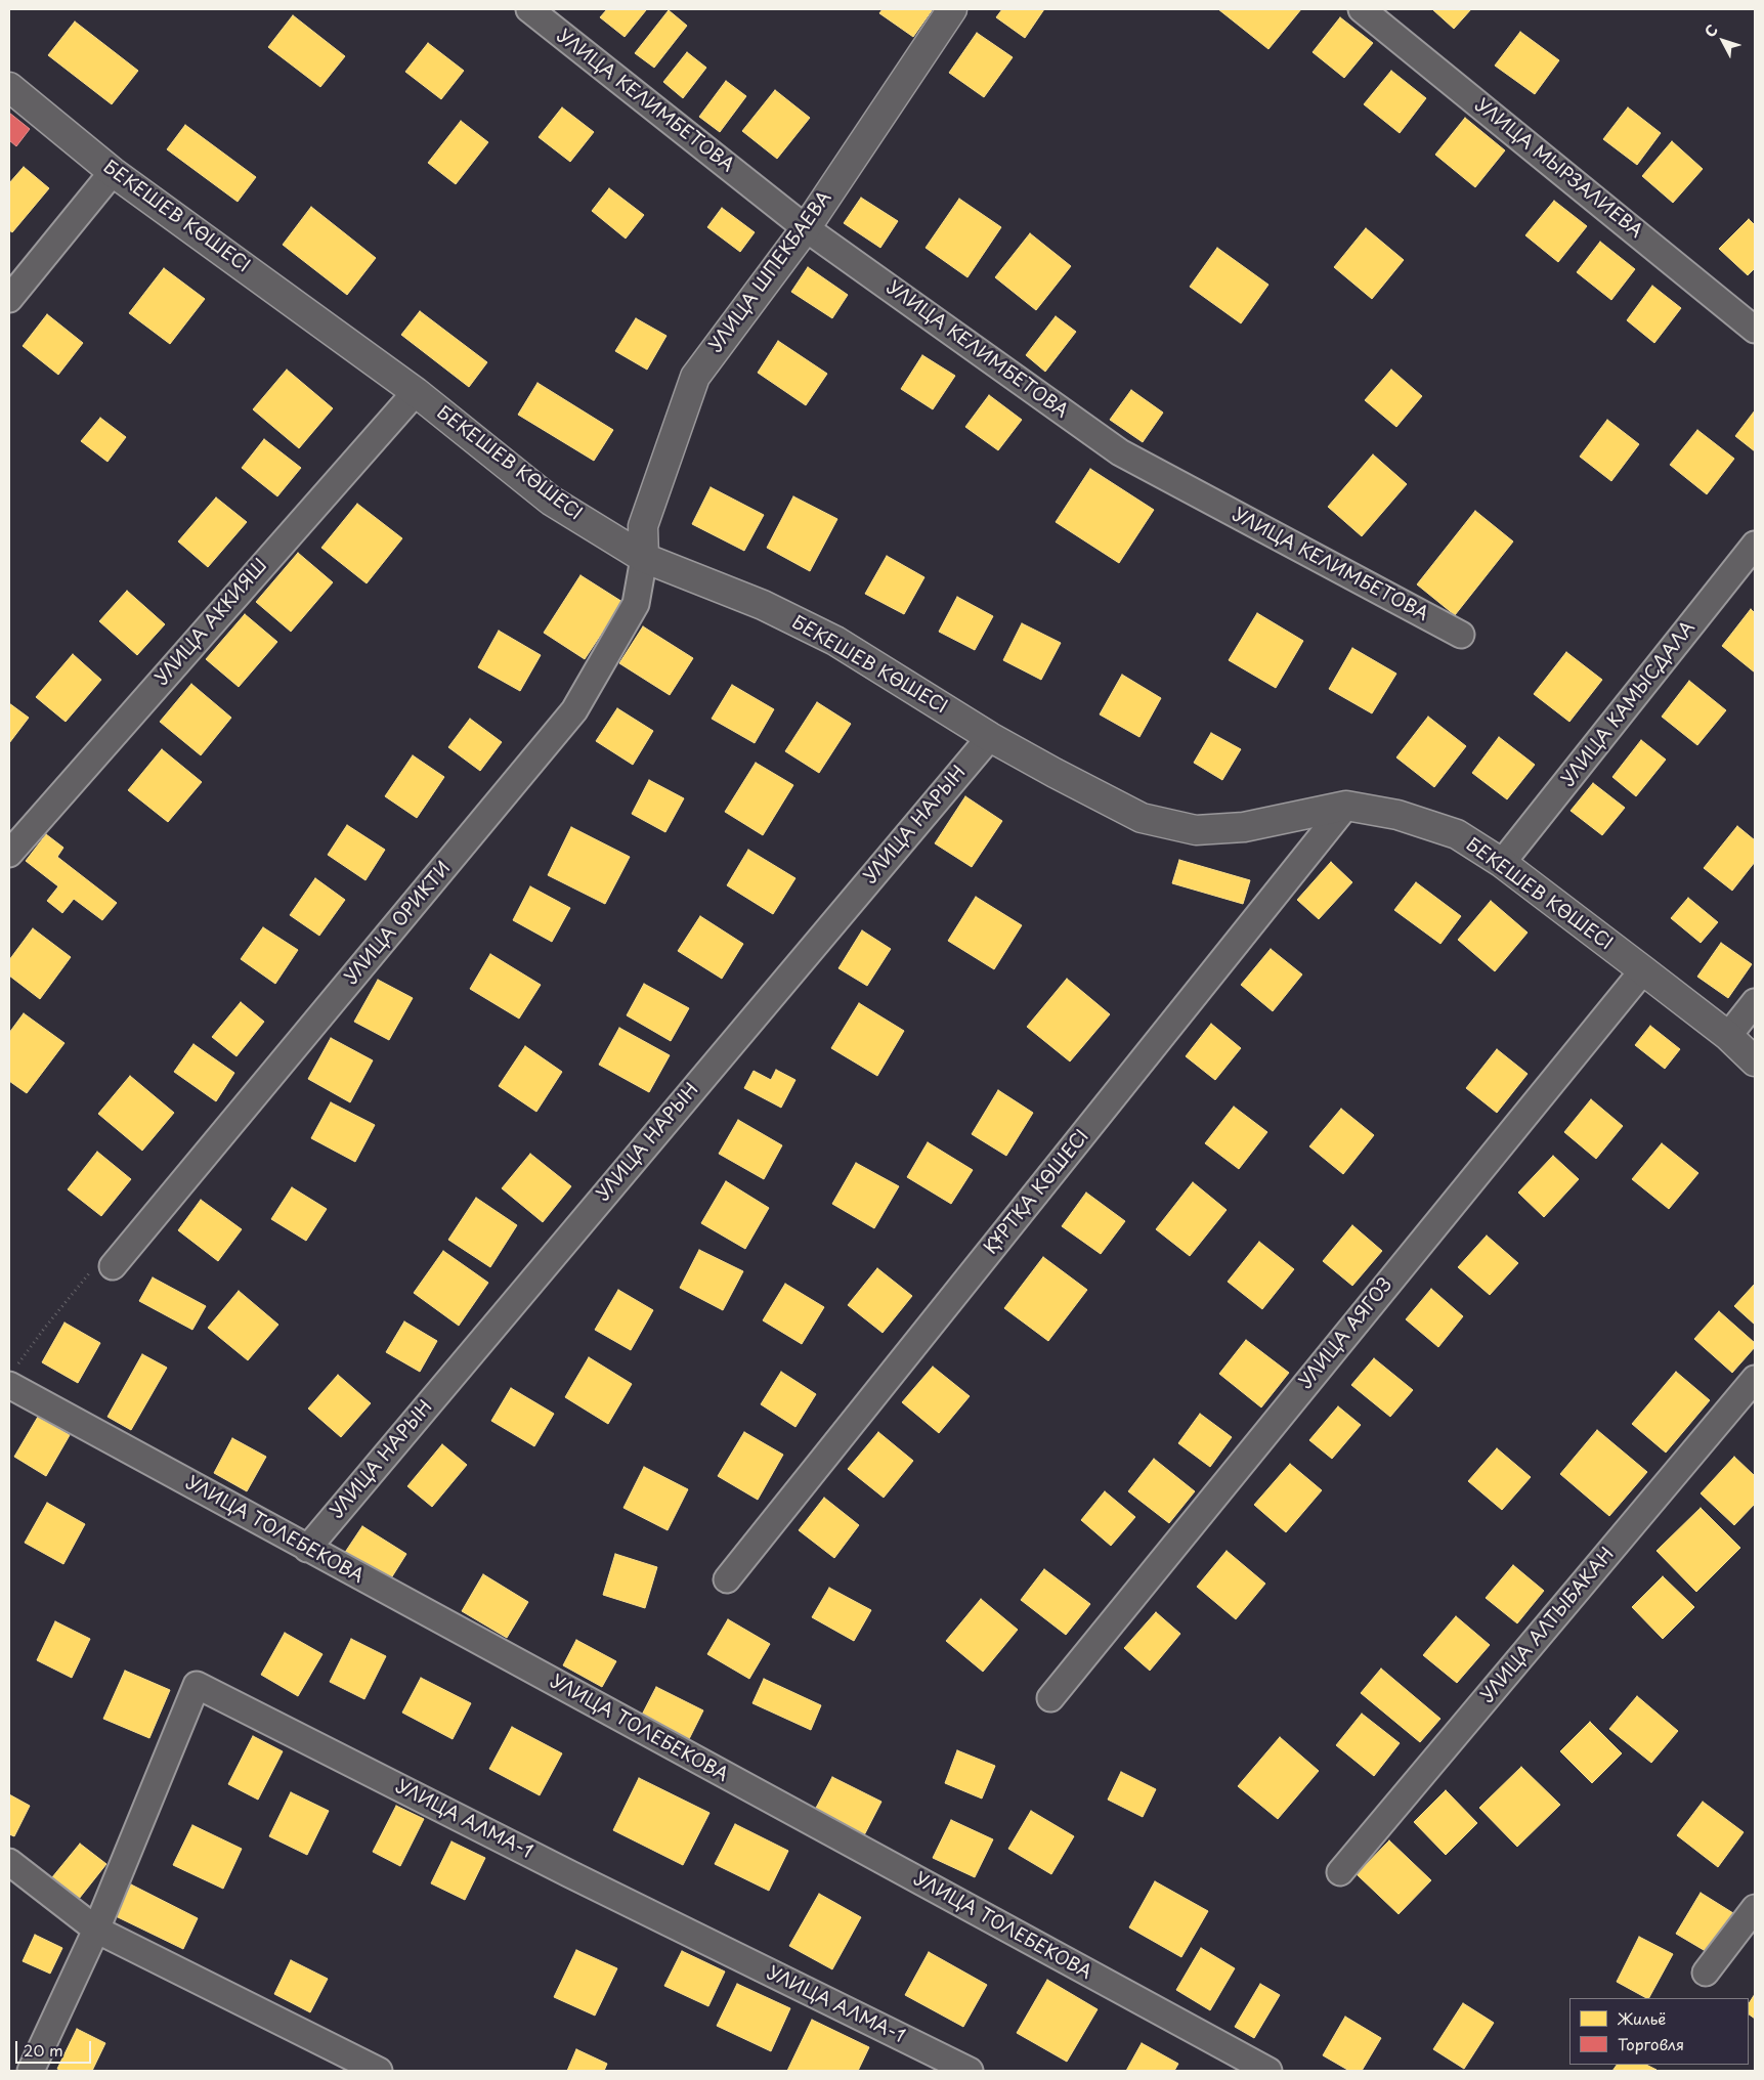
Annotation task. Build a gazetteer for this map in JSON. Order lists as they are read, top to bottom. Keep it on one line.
{"streets":{"main road":["БЕКЕШЕВ КӨШЕСІ","УЛИЦА ШПЕКБАЕВА"],"street":["УЛИЦА КЕЛИМБЕТОВА","УЛИЦА МЫРЗАЛИЕВА","УЛИЦА АККИЯШ","УЛИЦА КАМЫСДАЛА","УЛИЦА НАРЫН","УЛИЦА ОРИКТИ","ҚҰРТҚА КӨШЕСІ","УЛИЦА АЯГОЗ","УЛИЦА ТОЛЕБЕКОВА","УЛИЦА АЛТЫБАКАН","УЛИЦА АЛМА-1"]},"crossings":[["УЛИЦА КЕЛИМБЕТОВА","УЛИЦА ШПЕКБАЕВА"],["БЕКЕШЕВ КӨШЕСІ","УЛИЦА ШПЕКБАЕВА"],["БЕКЕШЕВ КӨШЕСІ","УЛИЦА АККИЯШ"],["БЕКЕШЕВ КӨШЕСІ","УЛИЦА КАМЫСДАЛА"],["БЕКЕШЕВ КӨШЕСІ","УЛИЦА НАРЫН"],["БЕКЕШЕВ КӨШЕСІ","УЛИЦА ОРИКТИ"],["БЕКЕШЕВ КӨШЕСІ","ҚҰРТҚА КӨШЕСІ"],["БЕКЕШЕВ КӨШЕСІ","УЛИЦА АЯГОЗ"],["УЛИЦА ШПЕКБАЕВА","УЛИЦА ОРИКТИ"],["УЛИЦА НАРЫН","УЛИЦА ТОЛЕБЕКОВА"]],"legend":["Жильё","Торговля"],"scale_bar":"20 m","north":"top left"}
